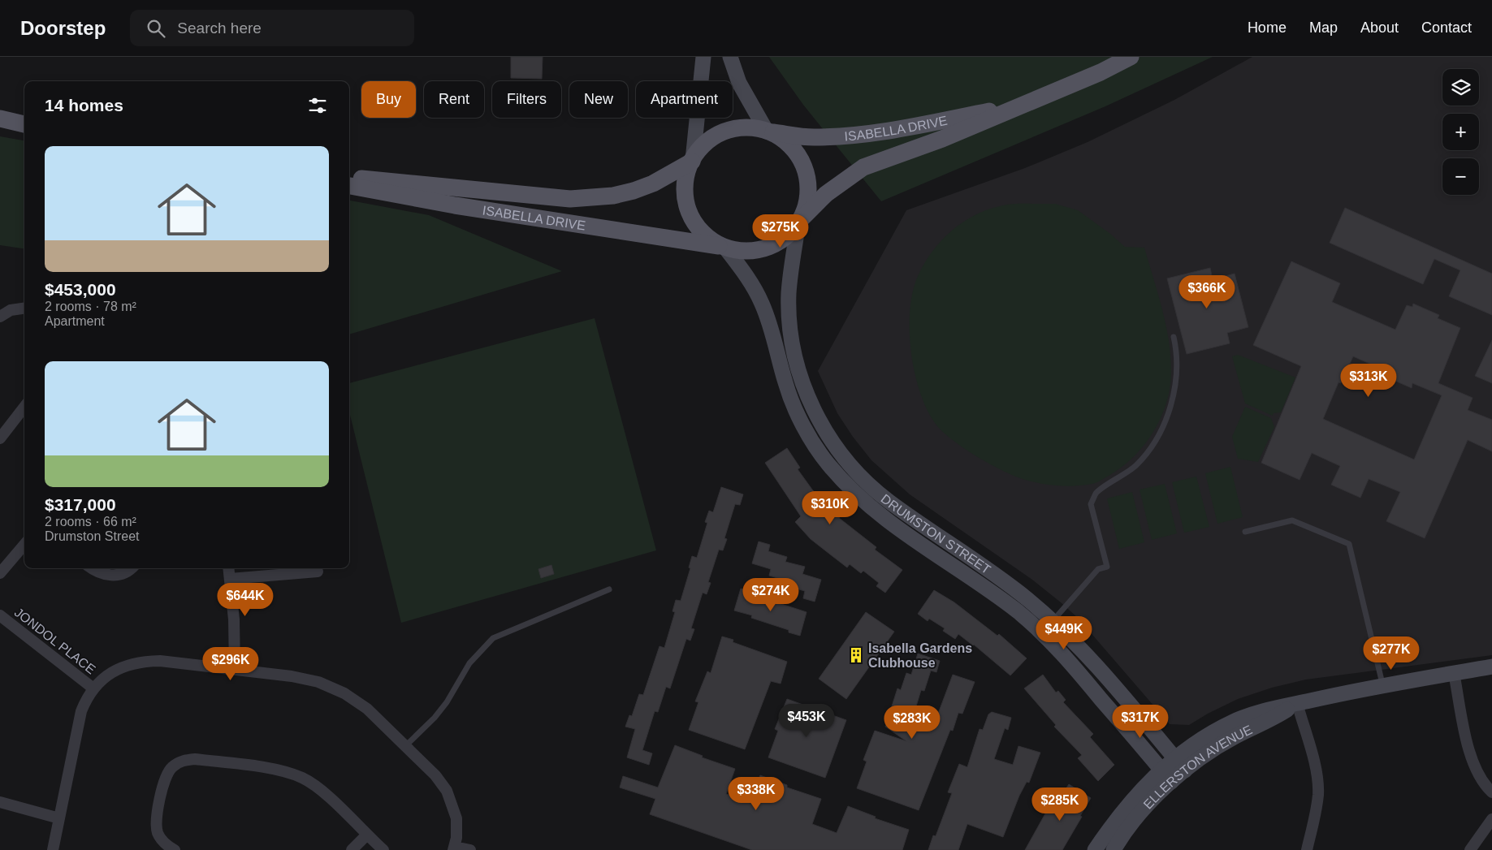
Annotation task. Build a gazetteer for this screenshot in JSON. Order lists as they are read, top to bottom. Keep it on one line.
{"streets":{"main road":["ISABELLA DRIVE"],"street":["DRUMSTON STREET","JONDOL PLACE","ELLERSTON AVENUE"]},"crossings":[["ISABELLA DRIVE","DRUMSTON STREET"],["DRUMSTON STREET","ELLERSTON AVENUE"]],"places":{"building":["Isabella Gardens Clubhouse"]},"page":{"header":"Doorstep","search":"Search here","nav":["Home","Map","About","Contact"],"map_buttons":["+","−"],"chip":["Buy","Rent","Filters","New","Apartment"],"heading":"14 homes","list":[{"name":"$453,000","note":"2 rooms · 78 m² · Apartment"},{"name":"$317,000","note":"2 rooms · 66 m² · Drumston Street"}],"price":["$275K","$366K","$313K","$310K","$274K","$644K","$449K","$277K","$296K","$453K","$317K","$283K","$338K","$285K"]}}
